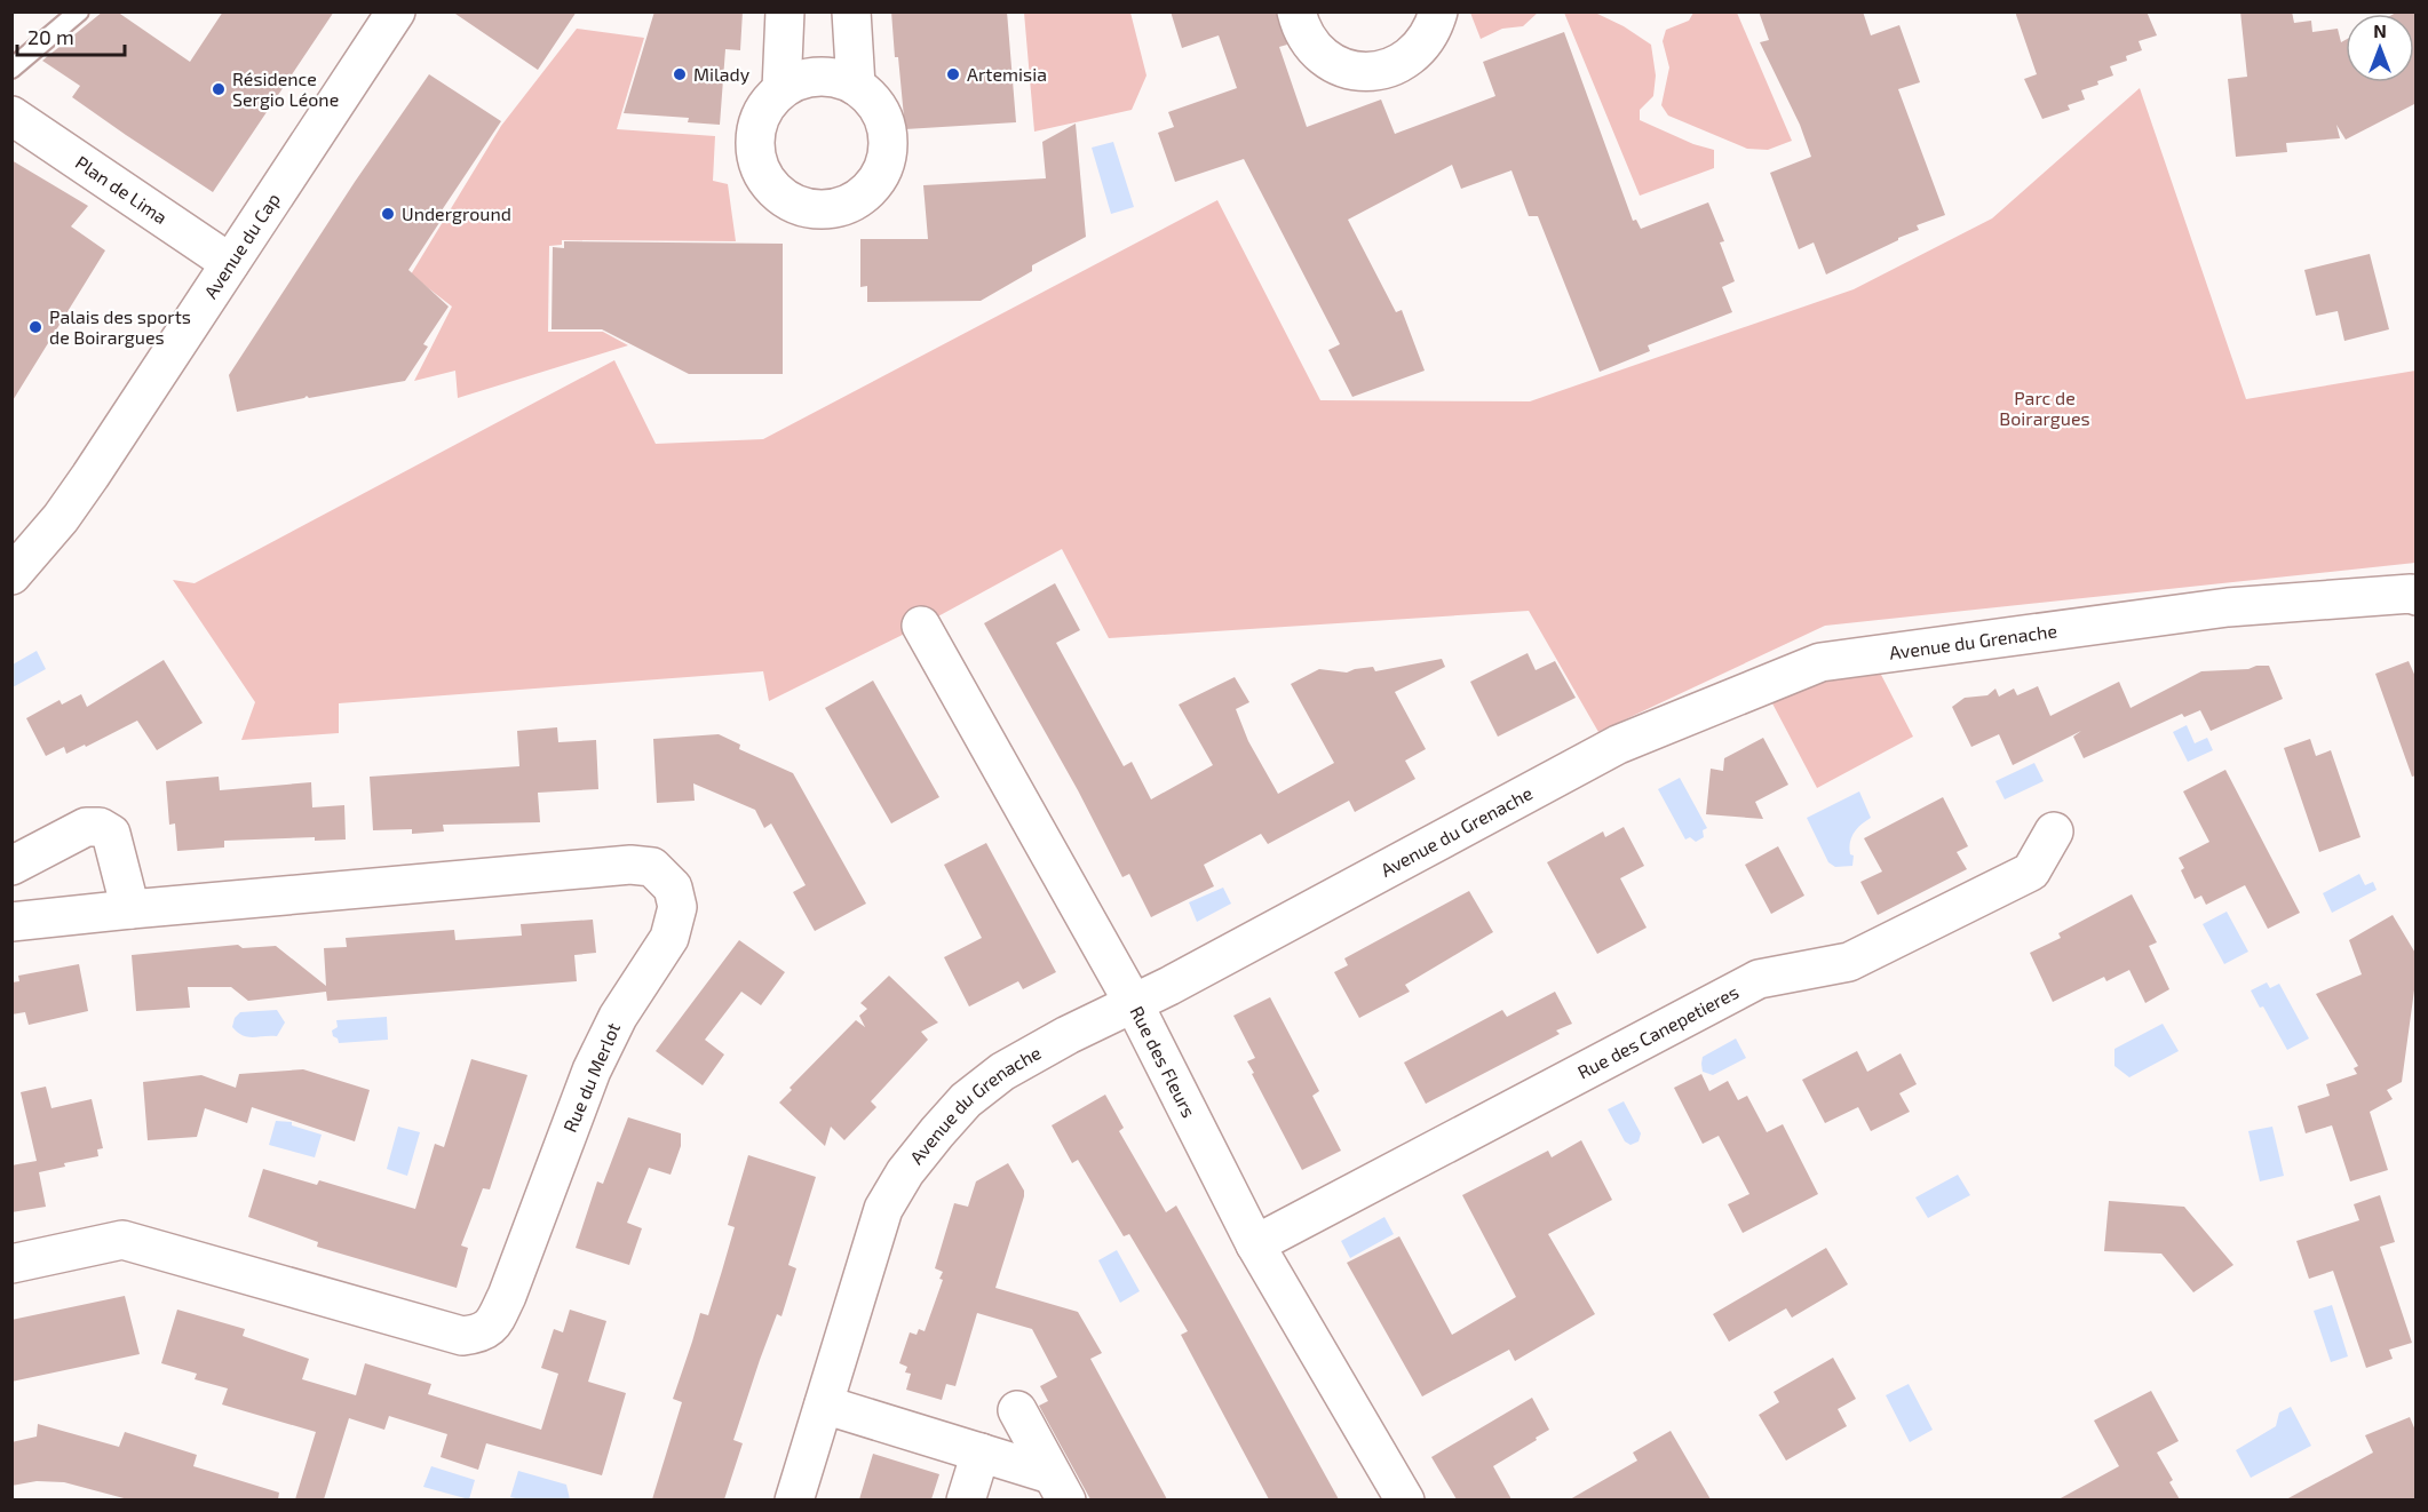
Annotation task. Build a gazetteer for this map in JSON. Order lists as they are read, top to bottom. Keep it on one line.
{"streets":{"street":["Plan de Lima","Avenue du Cap","Avenue du Grenache","Rue des Canepetieres","Rue des Fleurs","Rue du Merlot"]},"crossings":[["Plan de Lima","Avenue du Cap"],["Avenue du Grenache","Rue des Fleurs"],["Rue des Canepetieres","Rue des Fleurs"]],"parks":["Parc de Boirargues"],"places":["Milady","Artemisia","Résidence Sergio Léone","Underground","Palais des sports de Boirargues"],"scale_bar":"20 m","north":"top"}
